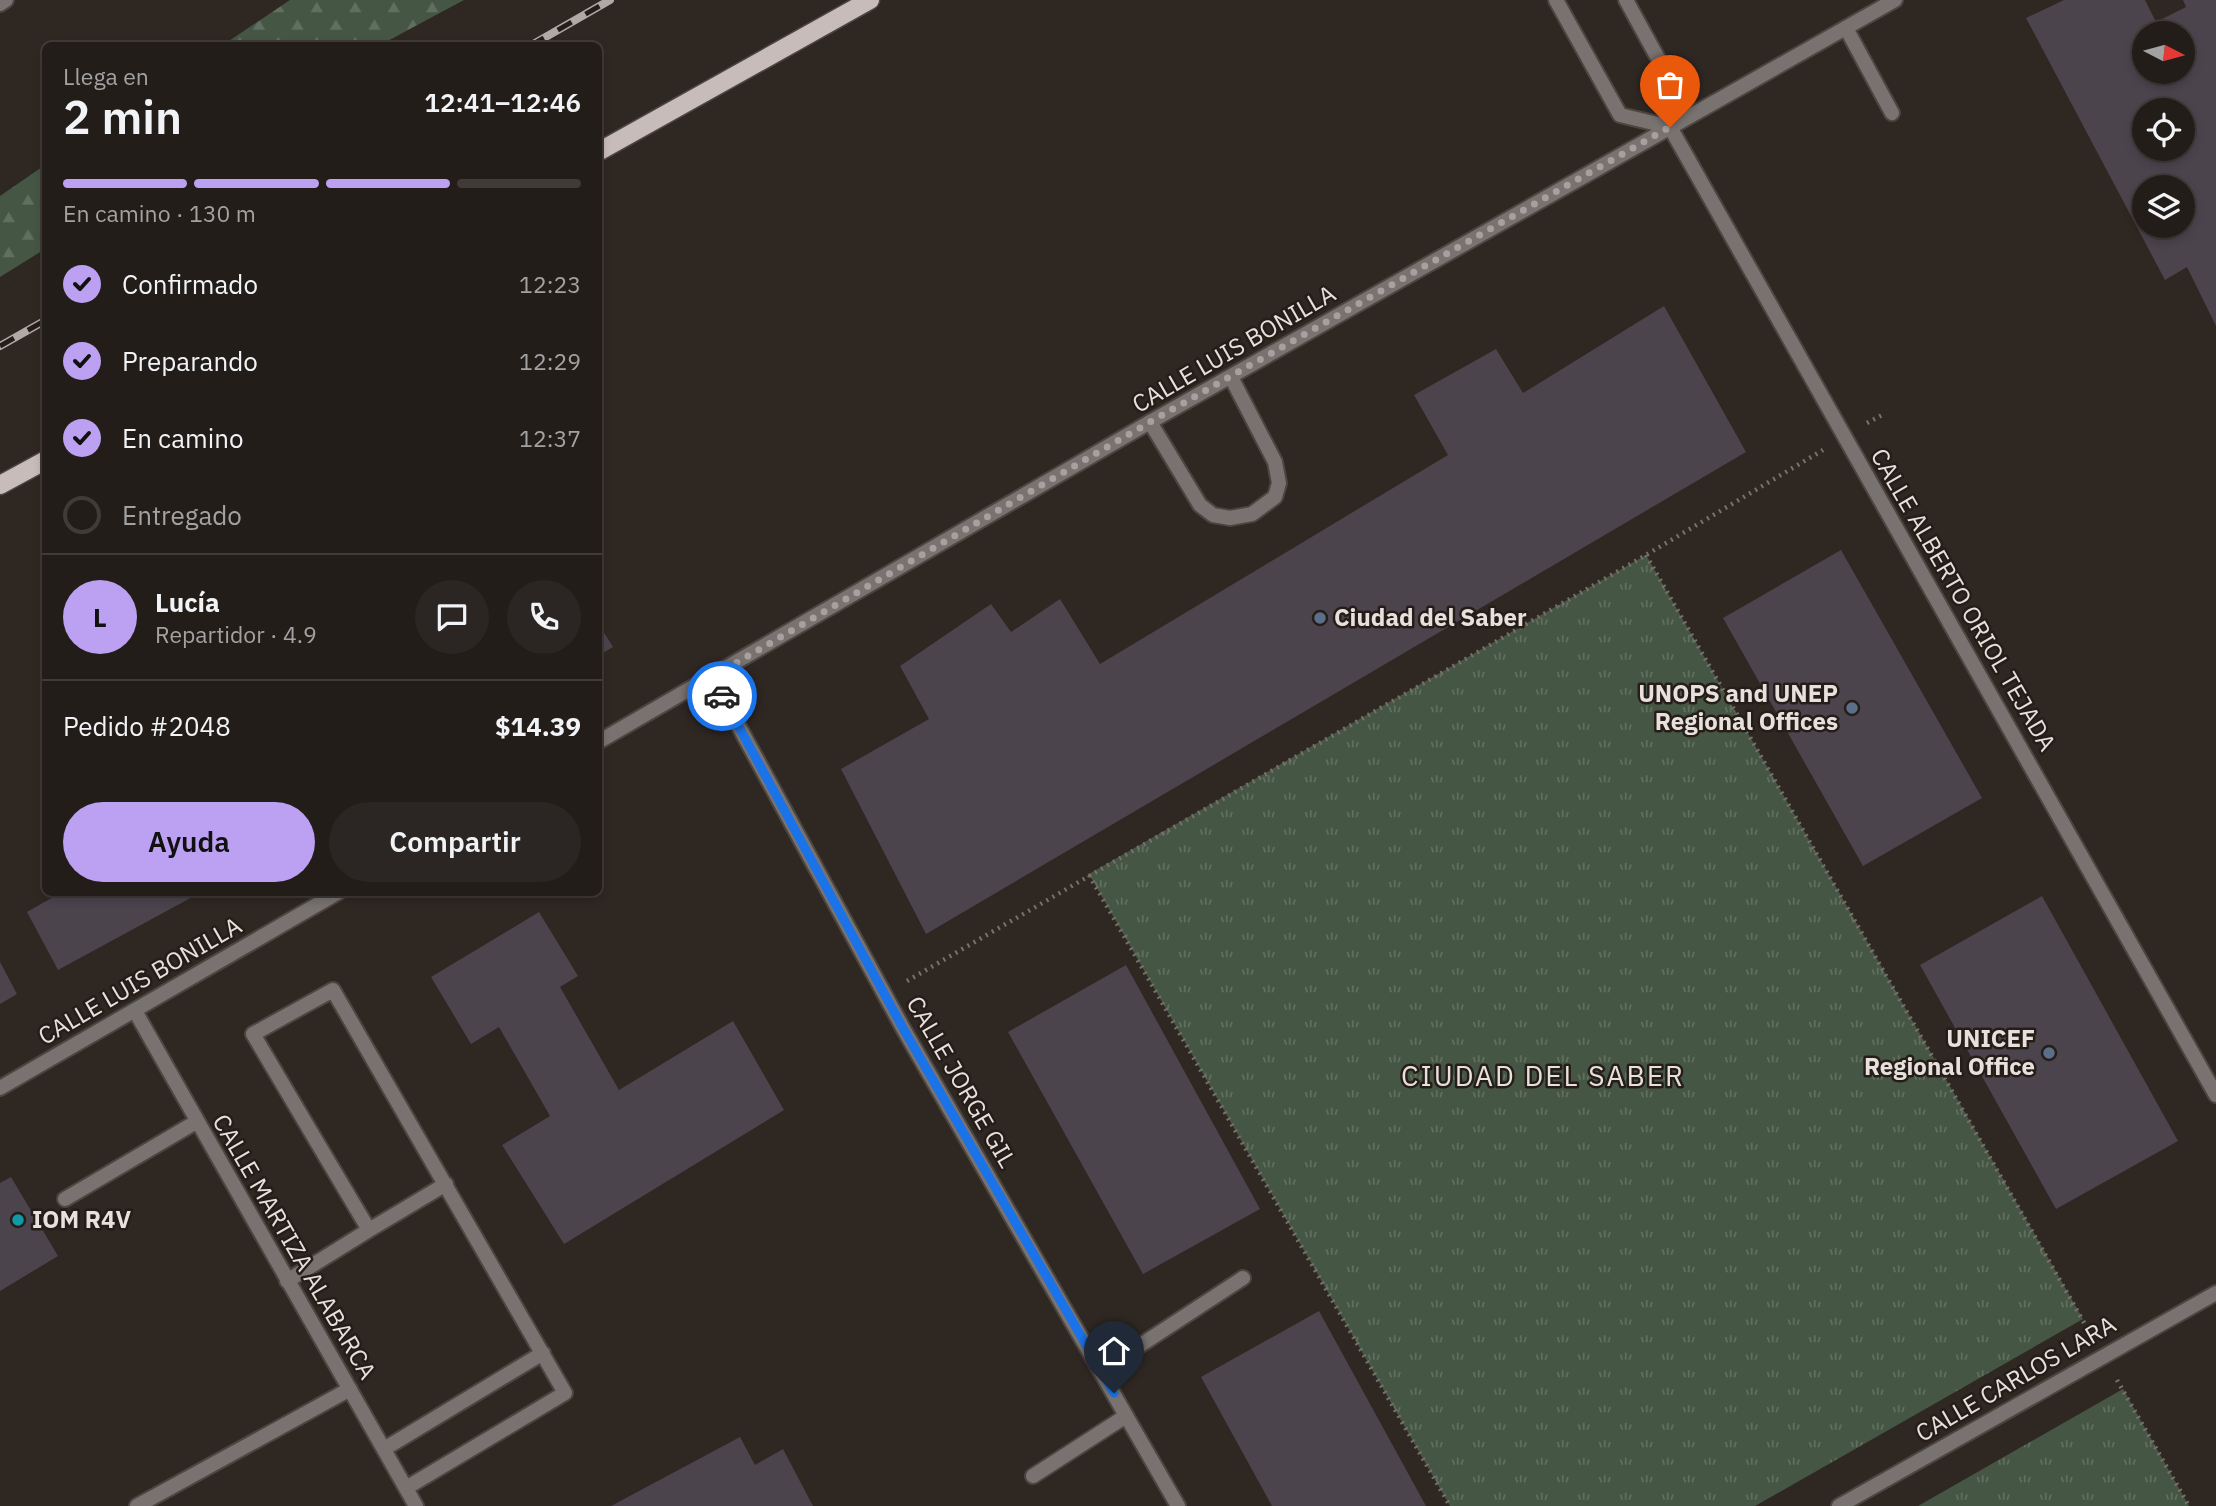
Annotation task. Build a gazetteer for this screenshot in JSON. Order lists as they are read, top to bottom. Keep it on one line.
{"streets":{"street":["CALLE LUIS BONILLA","CALLE ALBERTO ORIOL TEJADA","CALLE JORGE GIL","CALLE MARTIZA ALABARCA","CALLE CARLOS LARA"]},"crossings":[["CALLE LUIS BONILLA","CALLE ALBERTO ORIOL TEJADA"],["CALLE LUIS BONILLA","CALLE JORGE GIL"],["CALLE LUIS BONILLA","CALLE MARTIZA ALABARCA"]],"districts":["CIUDAD DEL SABER"],"places":["Ciudad del Saber","UNOPS and UNEP Regional Offices","UNICEF Regional Office","IOM R4V"],"north":"right","page":{"heading":["2 min","Llega en","12:41–12:46"],"panel":["Lucía","Repartidor · 4.9","Pedido #2048","$14.39"],"bar":"En camino · 130 m","list":[["Confirmado","12:23"],["Preparando","12:29"],["En camino","12:37"],"Entregado"],"round":"L","buttons":["Ayuda","Compartir"]}}
